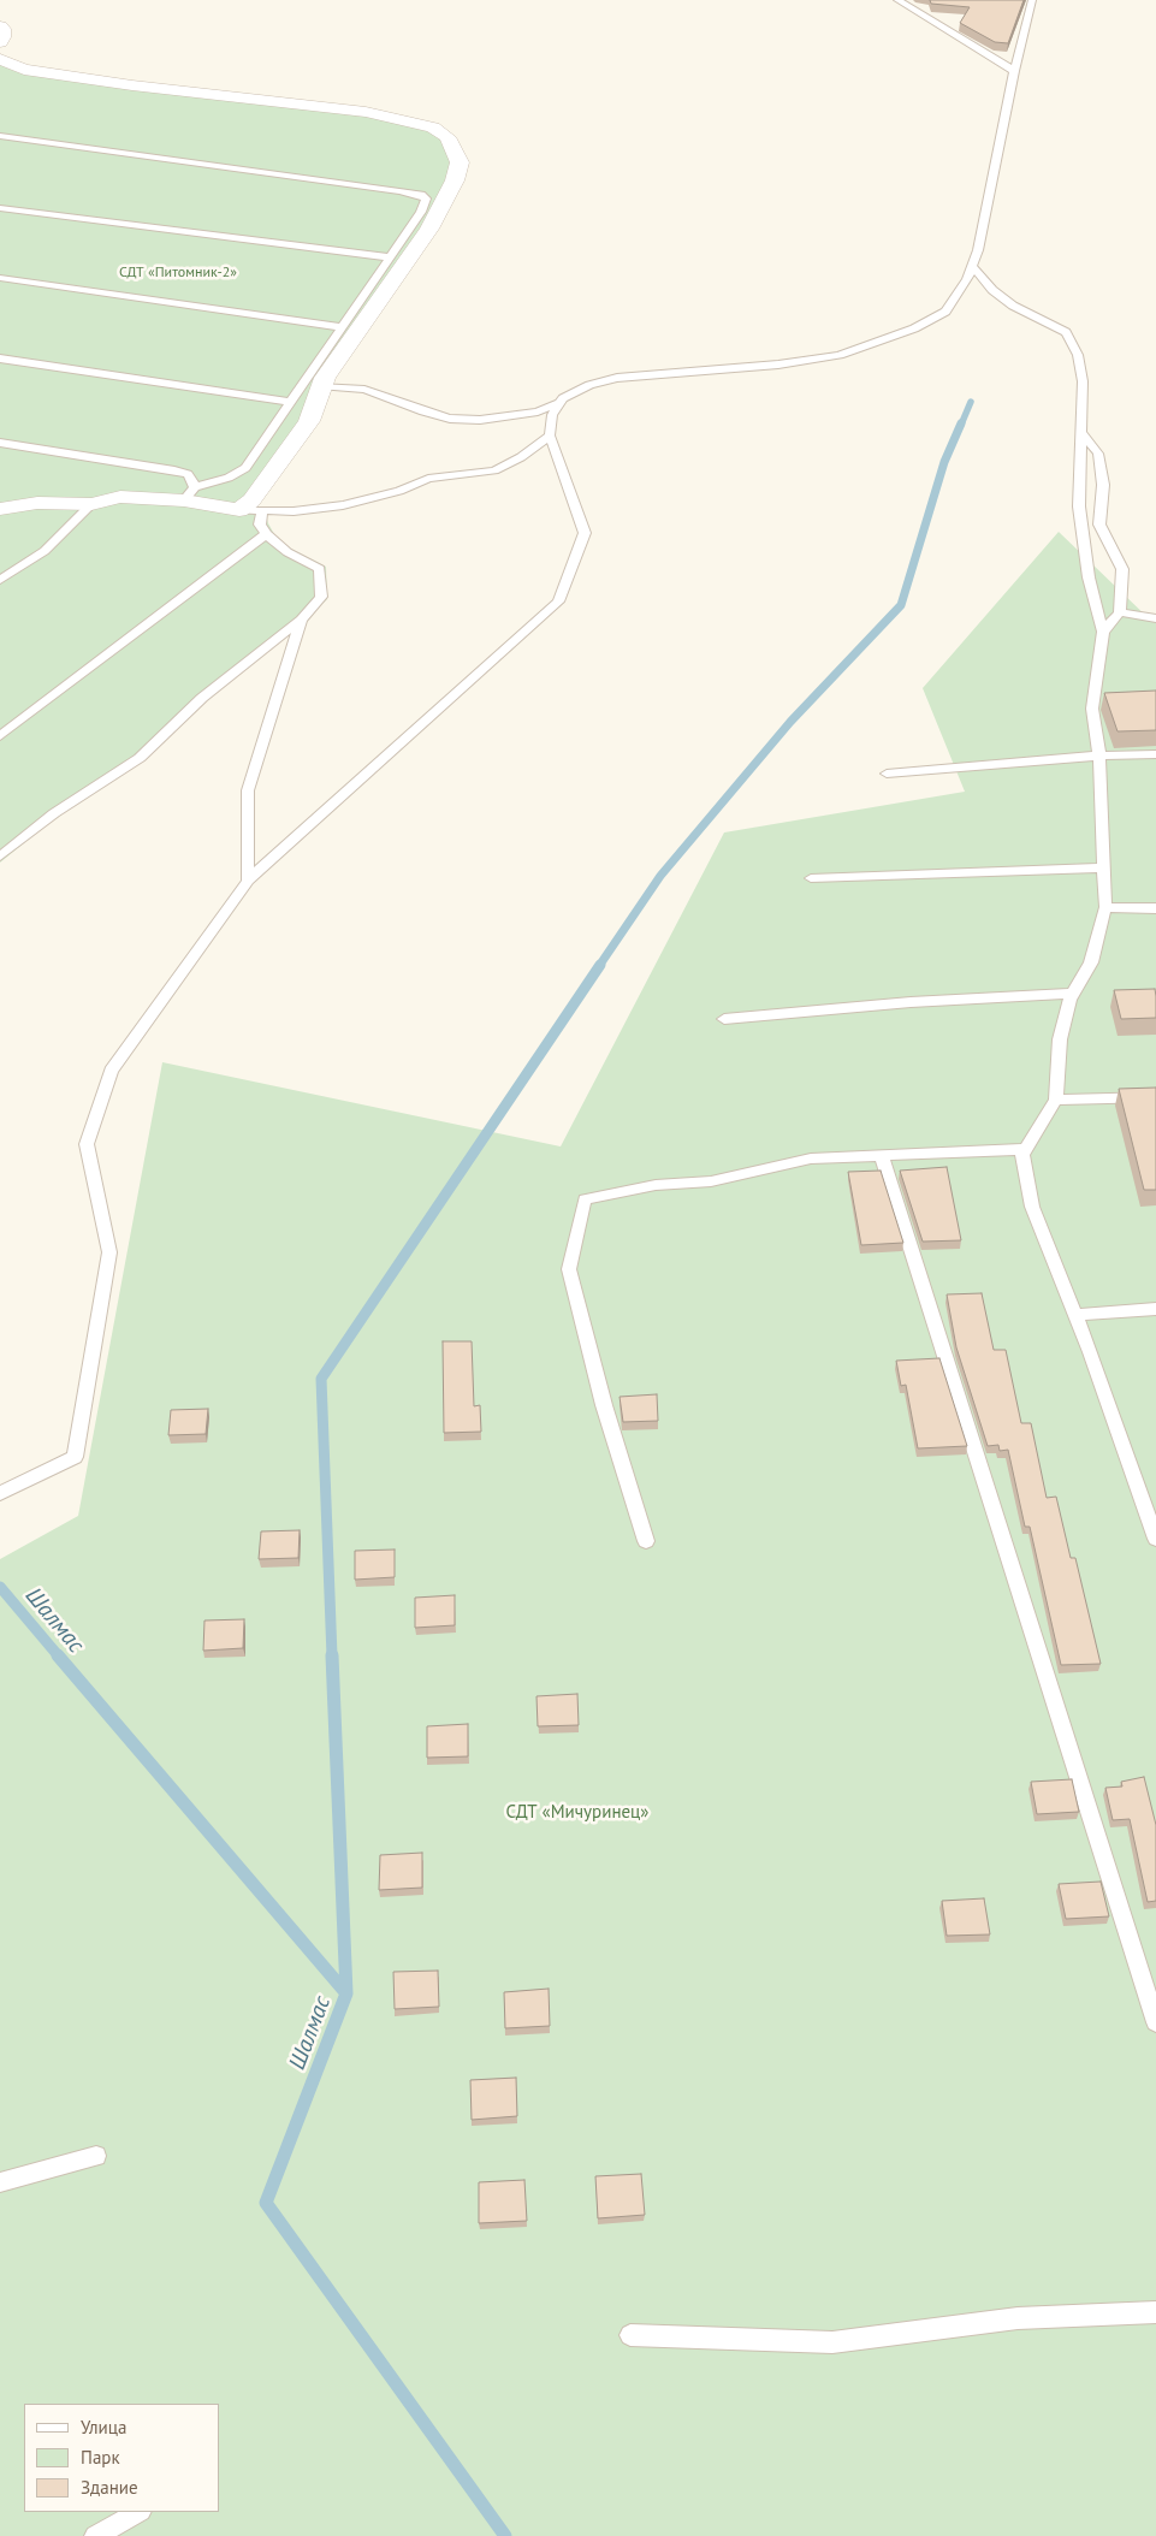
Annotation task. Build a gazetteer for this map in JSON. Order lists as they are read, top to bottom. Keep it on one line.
{"water":["Шалмас"],"parks":["СДТ «Питомник-2»","СДТ «Мичуринец»"],"legend":["Улица","Парк","Здание"]}
